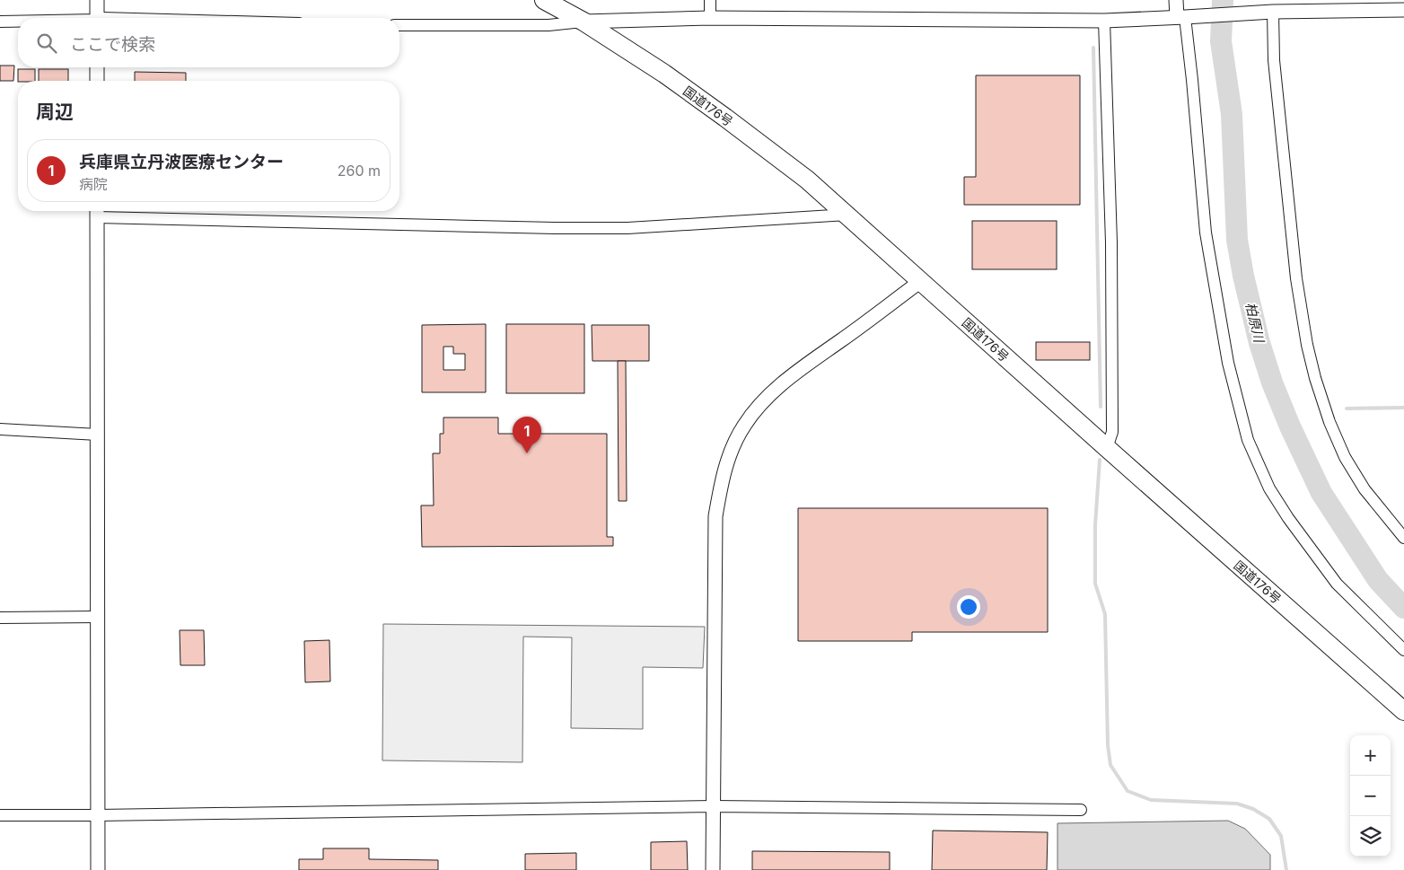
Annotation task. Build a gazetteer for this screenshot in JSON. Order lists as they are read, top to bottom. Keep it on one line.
{"streets":{"highway":["国道176号"]},"water":["柏原川"],"page":{"search":"ここで検索","heading":"周辺","list":[{"mark":"1","name":"兵庫県立丹波医療センター","note":"病院","value":"260 m"}],"pins":"1","map_buttons":["+","−"]}}
